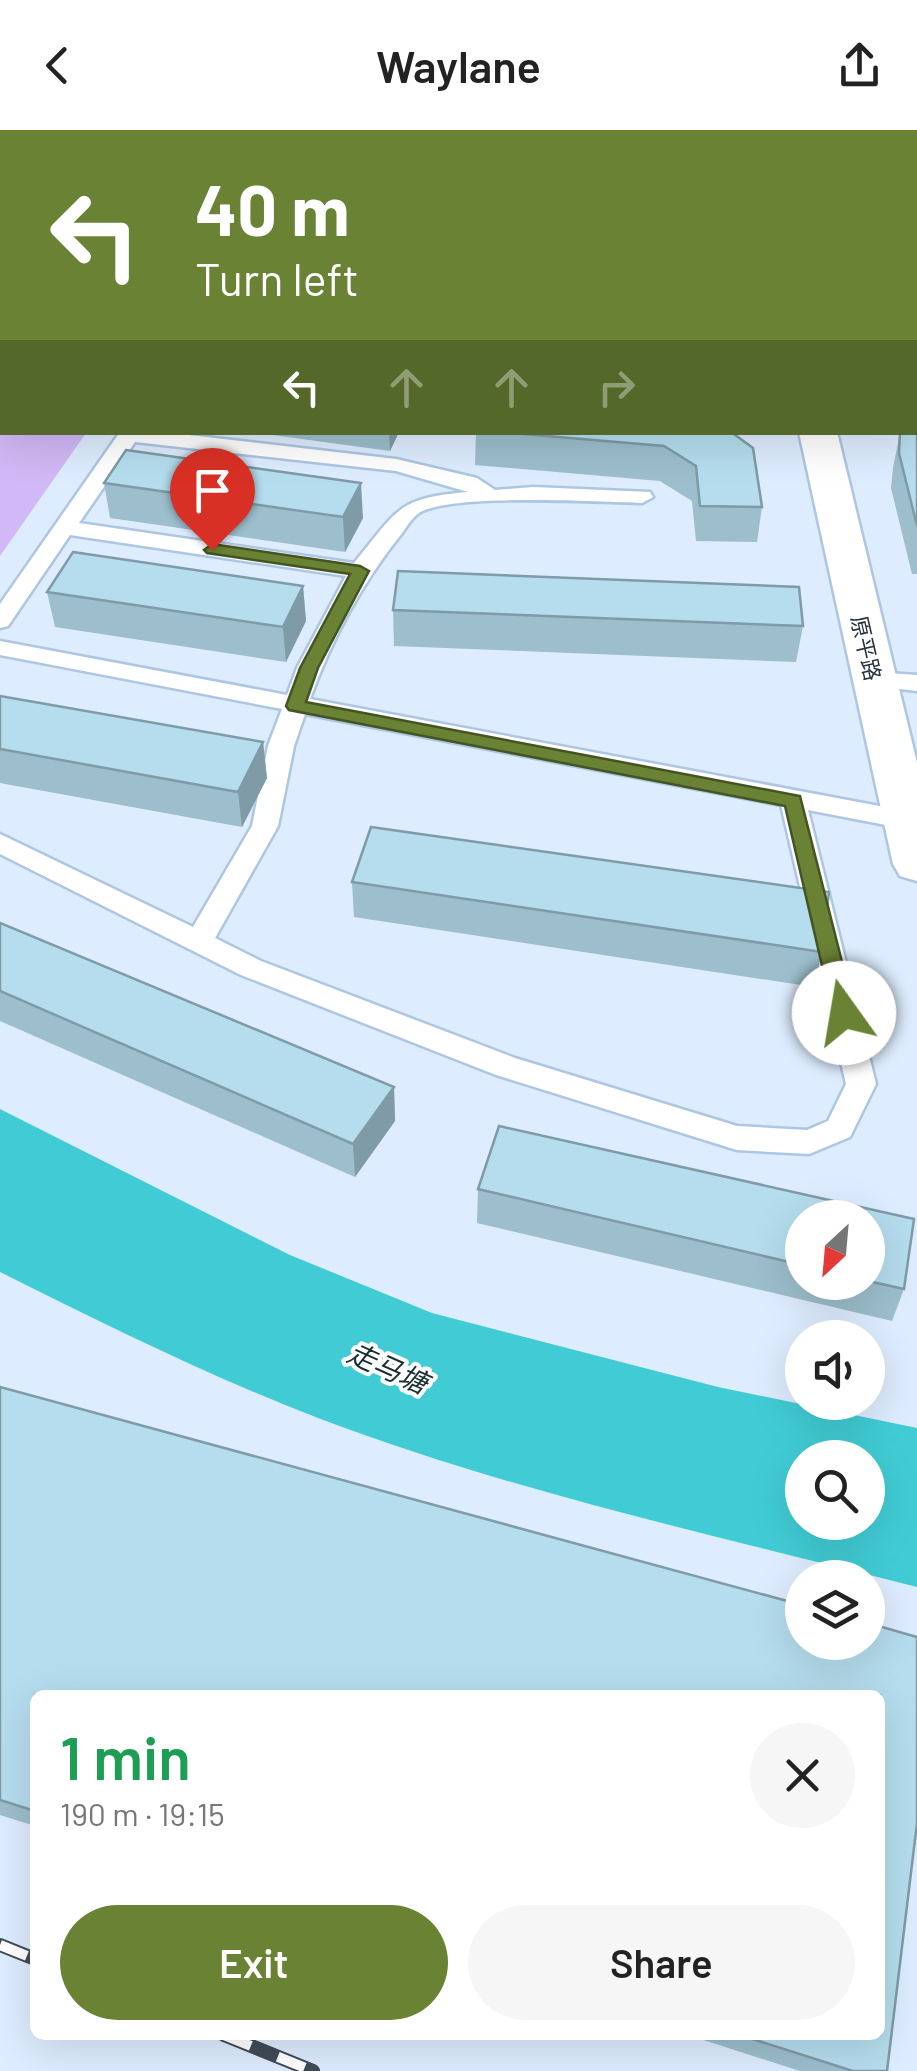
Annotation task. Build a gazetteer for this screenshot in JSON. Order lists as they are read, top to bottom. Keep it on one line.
{"streets":{"street":["原平路"]},"water":["走马塘"],"north":"bottom left","page":{"header":"Waylane","turn":["40 m","Turn left"],"heading":["1 min","190 m · 19:15"],"buttons":["Exit","Share"]}}
